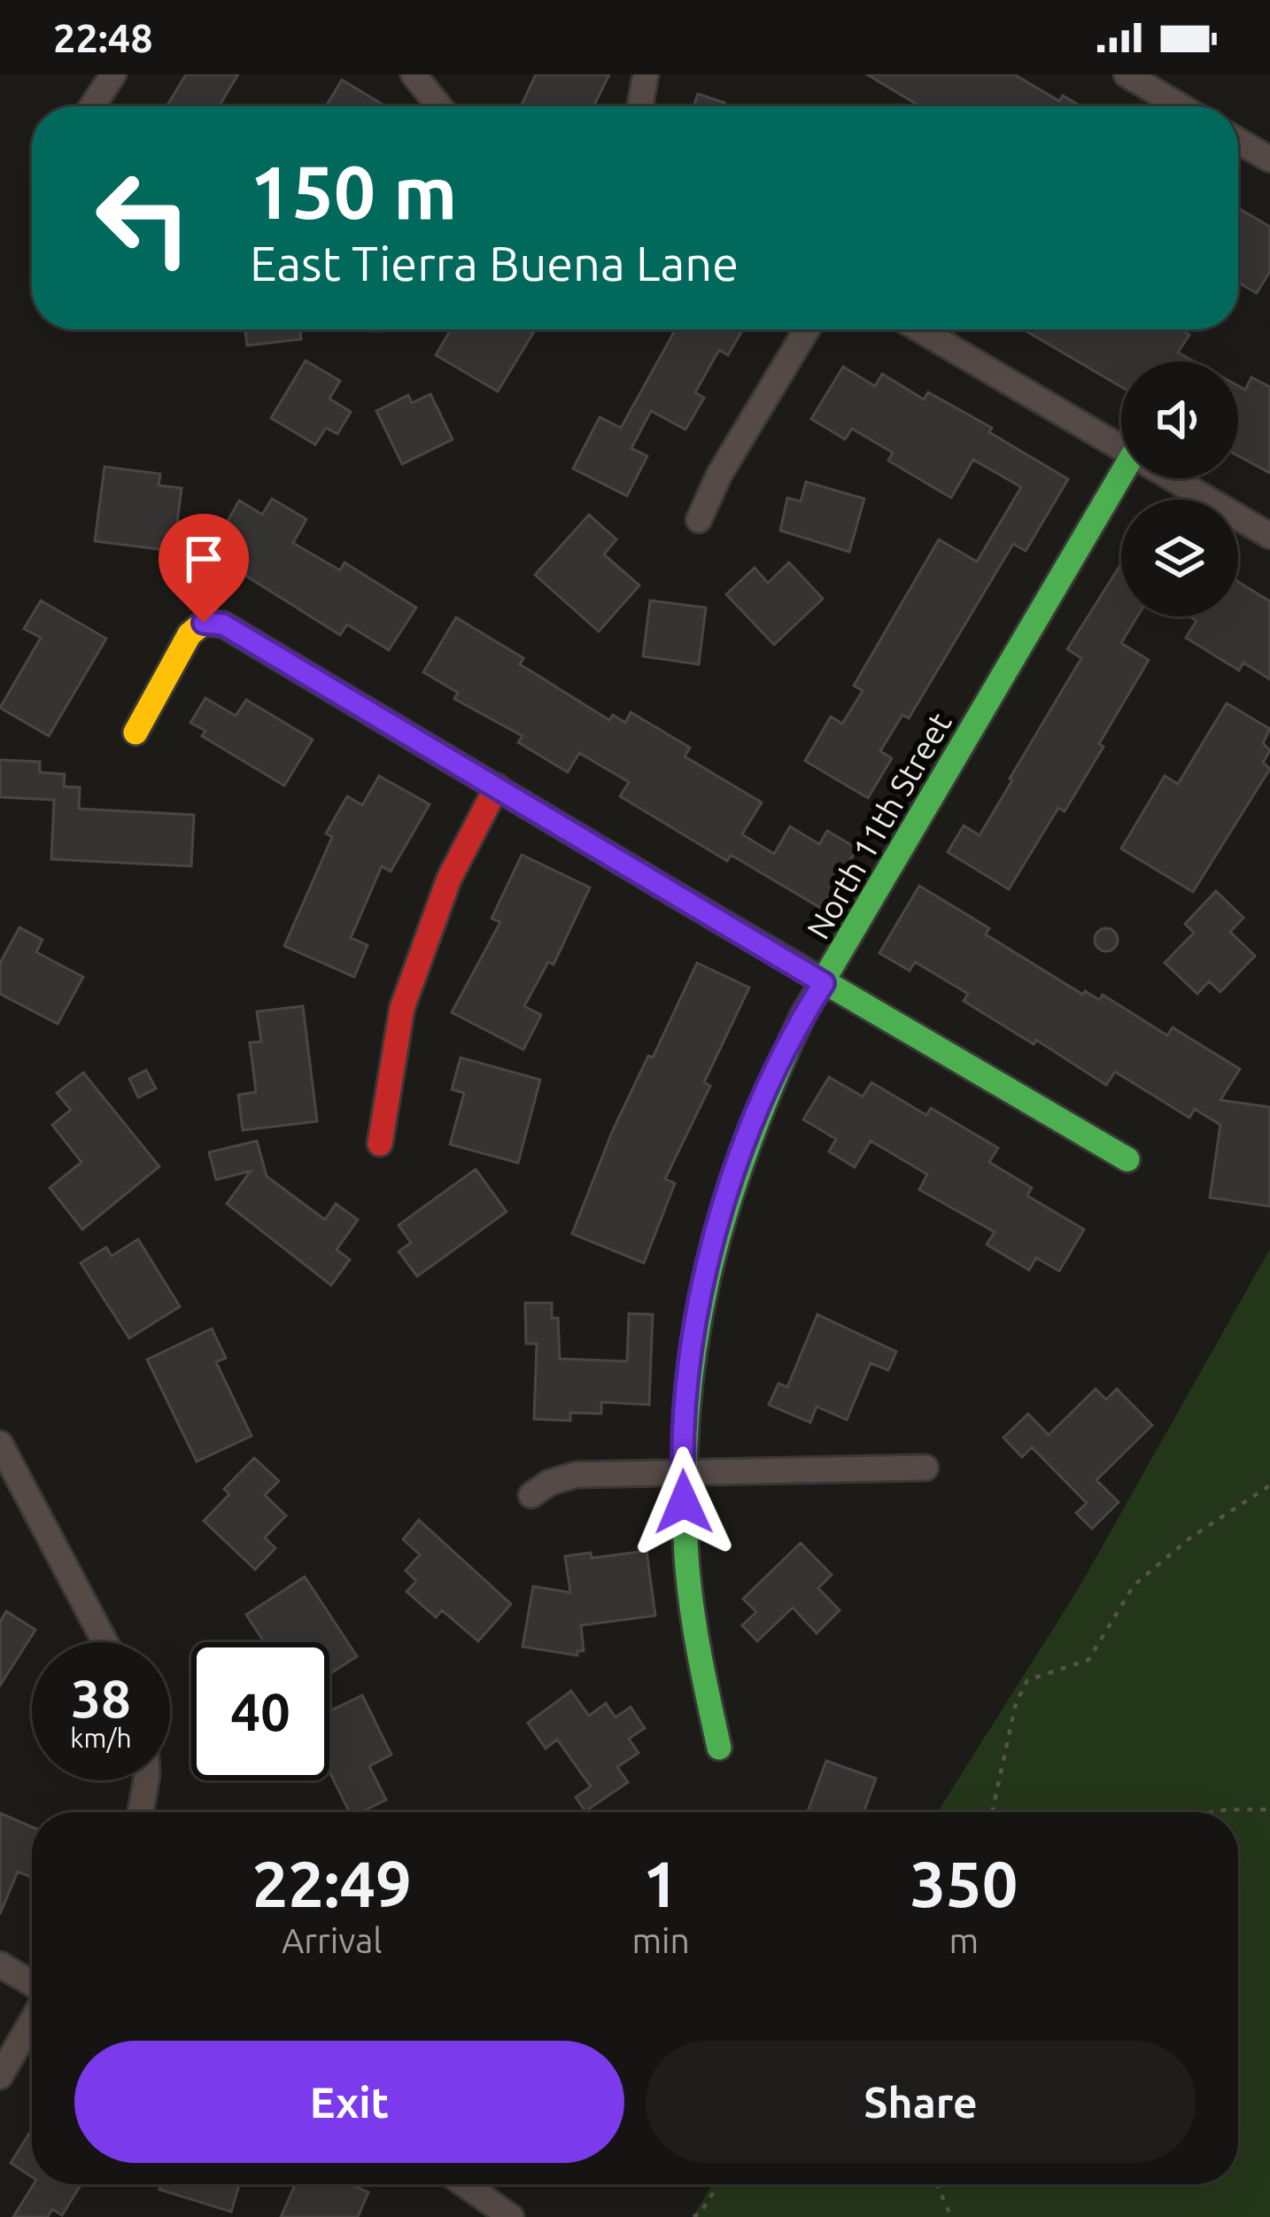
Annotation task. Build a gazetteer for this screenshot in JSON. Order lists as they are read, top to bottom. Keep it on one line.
{"streets":{"street":["North 11th Street"]},"page":{"status":"22:48","turn":["150 m","East Tierra Buena Lane"],"speed":"38 km/h","limit":"40","eta":["22:49","Arrival","1","min","350","m"],"buttons":["Exit","Share"]}}
